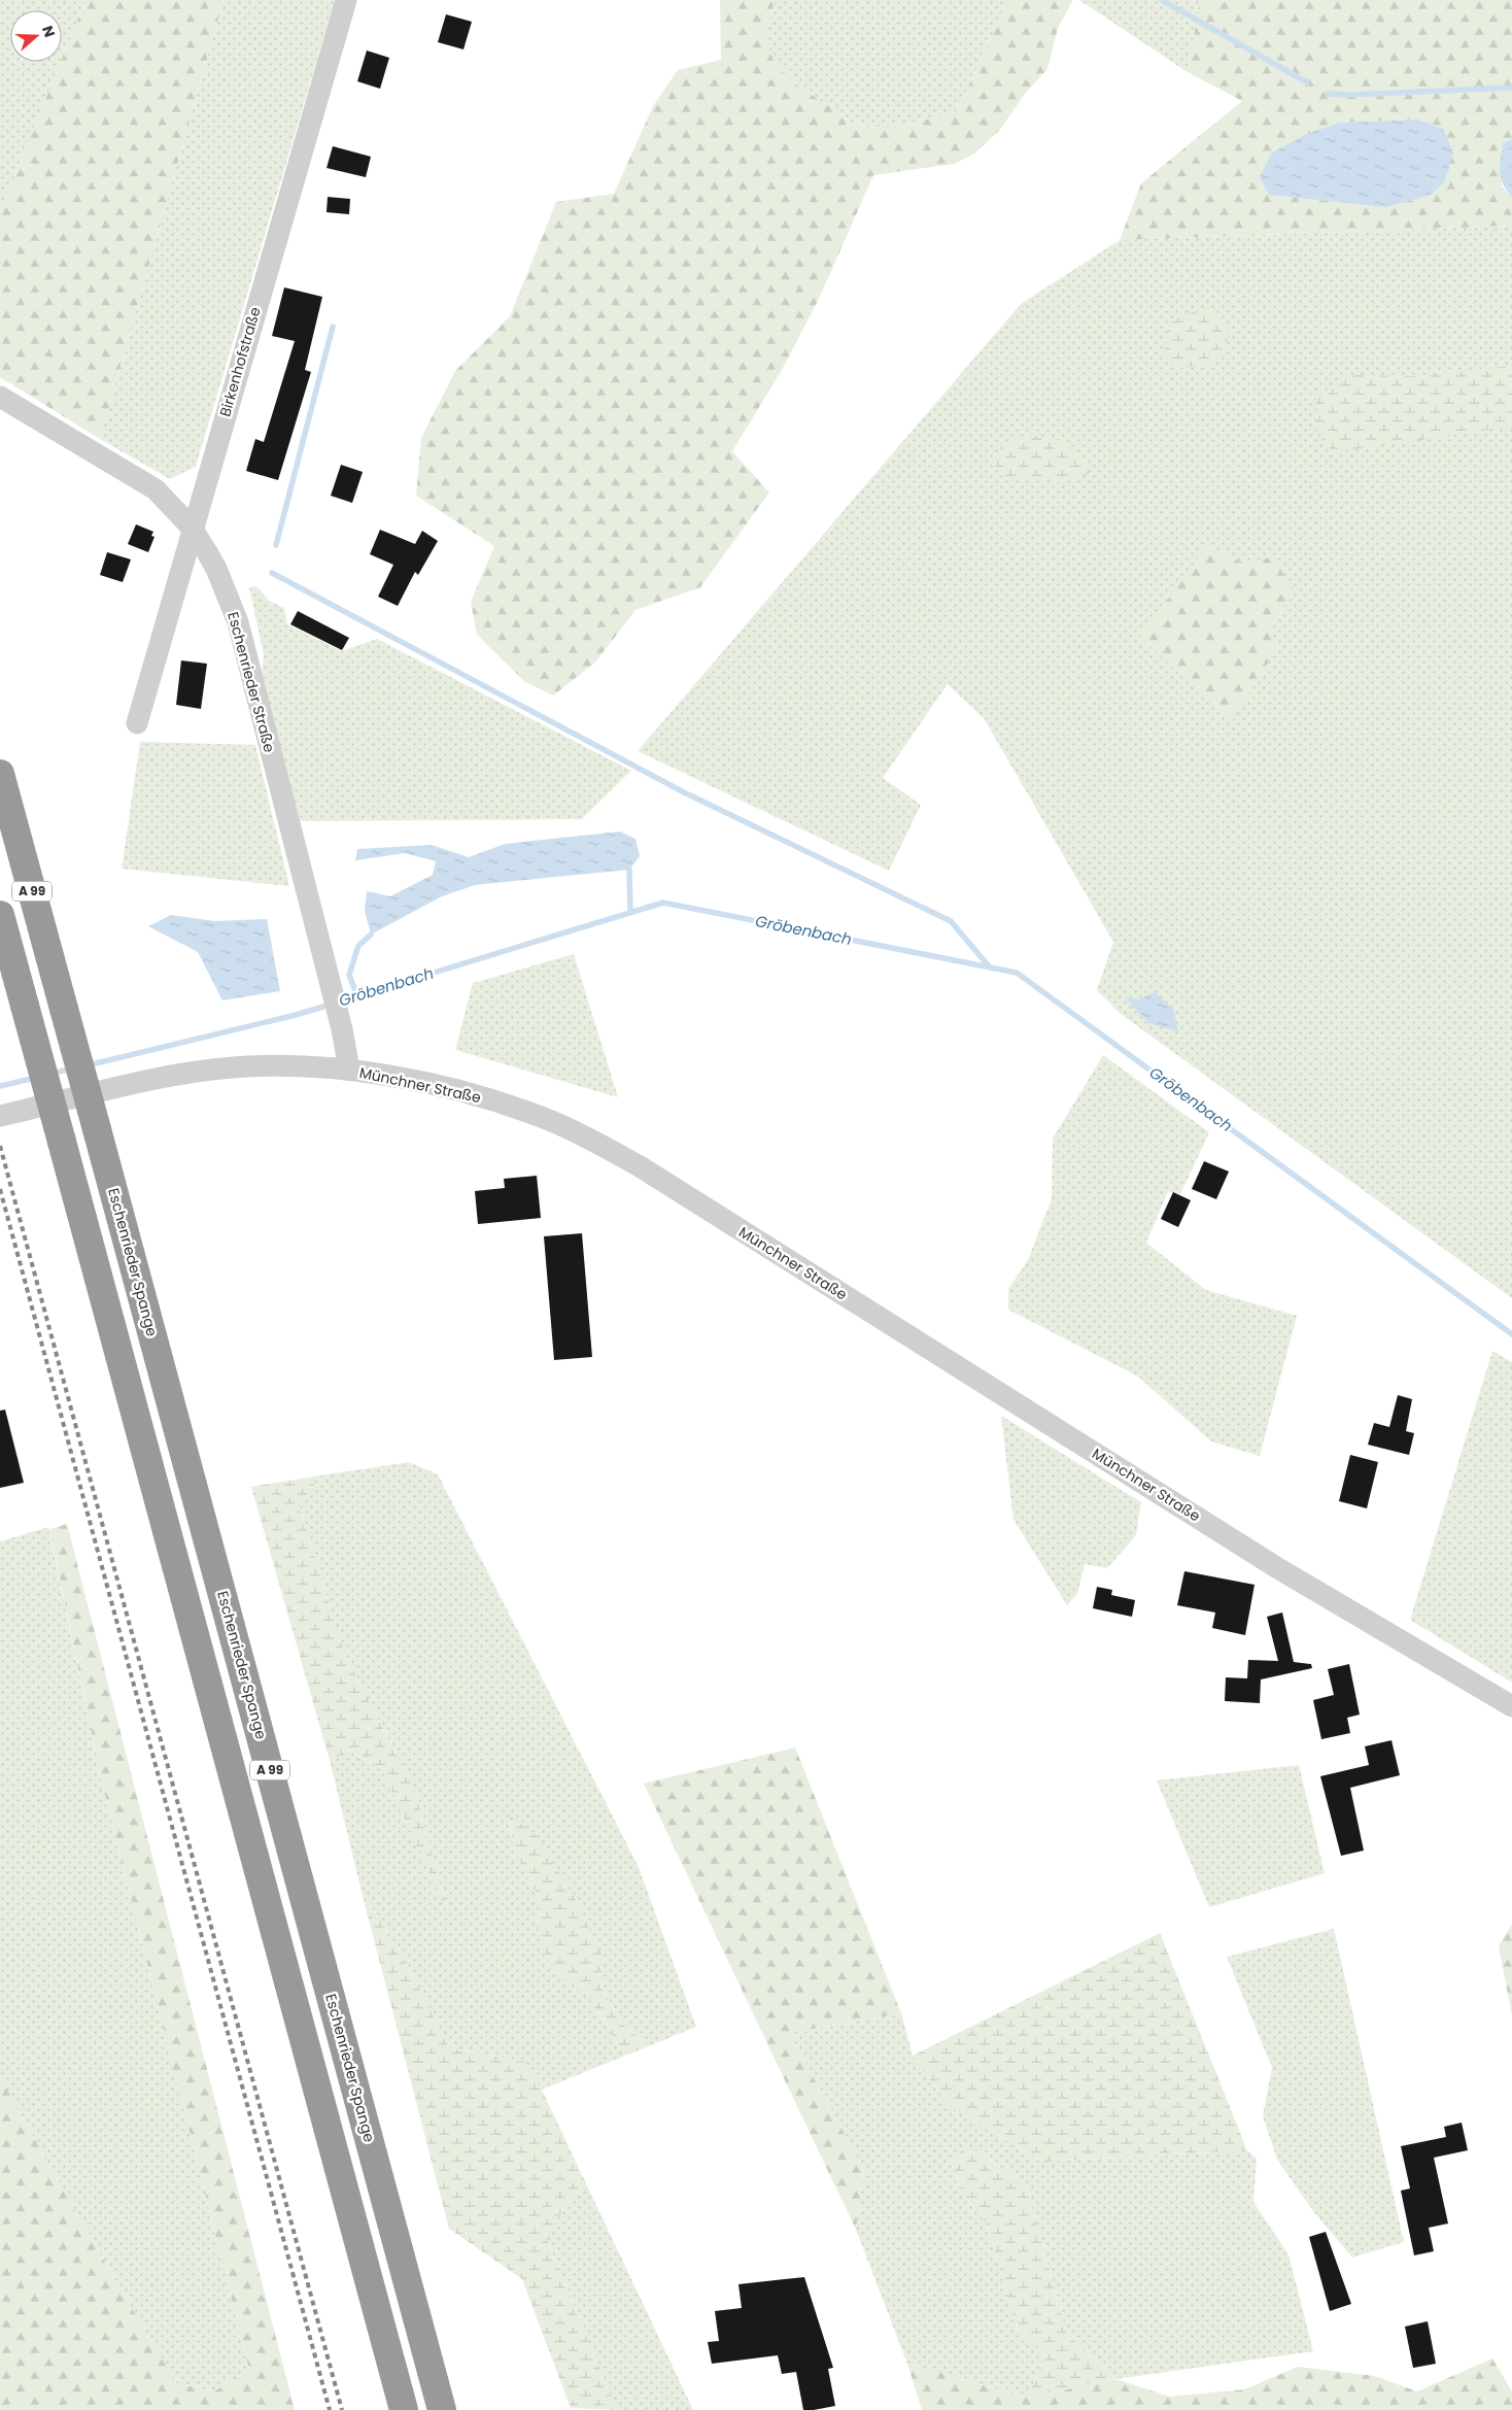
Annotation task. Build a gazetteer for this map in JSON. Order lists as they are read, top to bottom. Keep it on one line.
{"streets":{"highway":["A 99","Eschenrieder Spange"],"street":["Birkenhofstraße","Eschenrieder Straße","Münchner Straße"]},"crossings":[["Birkenhofstraße","Eschenrieder Straße"],["Eschenrieder Straße","Münchner Straße"]],"water":["Gröbenbach"],"north":"right"}
